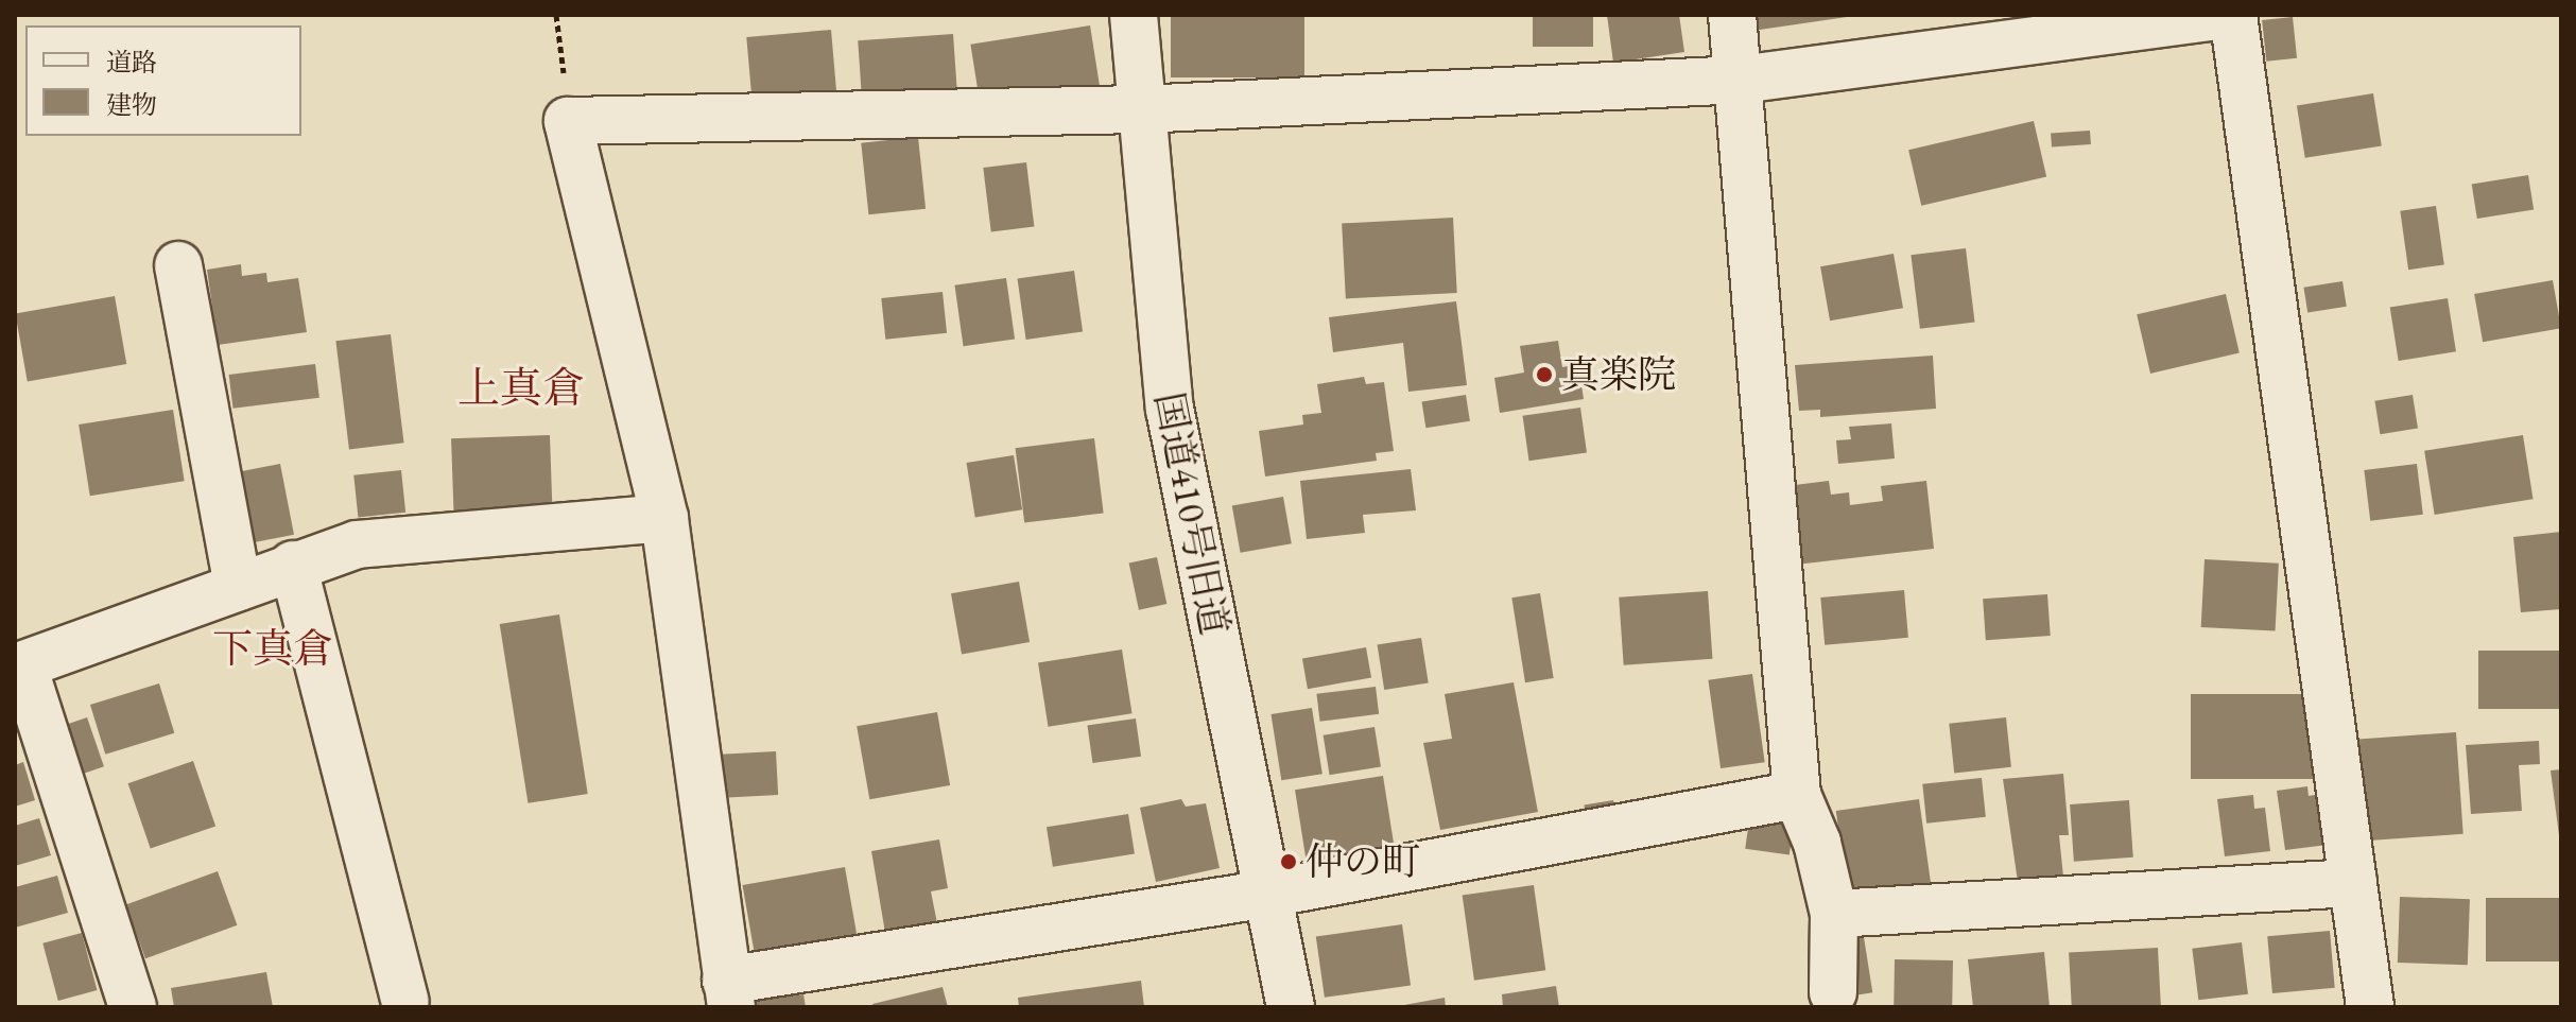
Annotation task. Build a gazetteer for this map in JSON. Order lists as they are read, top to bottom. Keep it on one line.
{"streets":{"street":["国道410号旧道"]},"districts":["上真倉","下真倉"],"places":["真楽院","仲の町"],"legend":["道路","建物"]}
